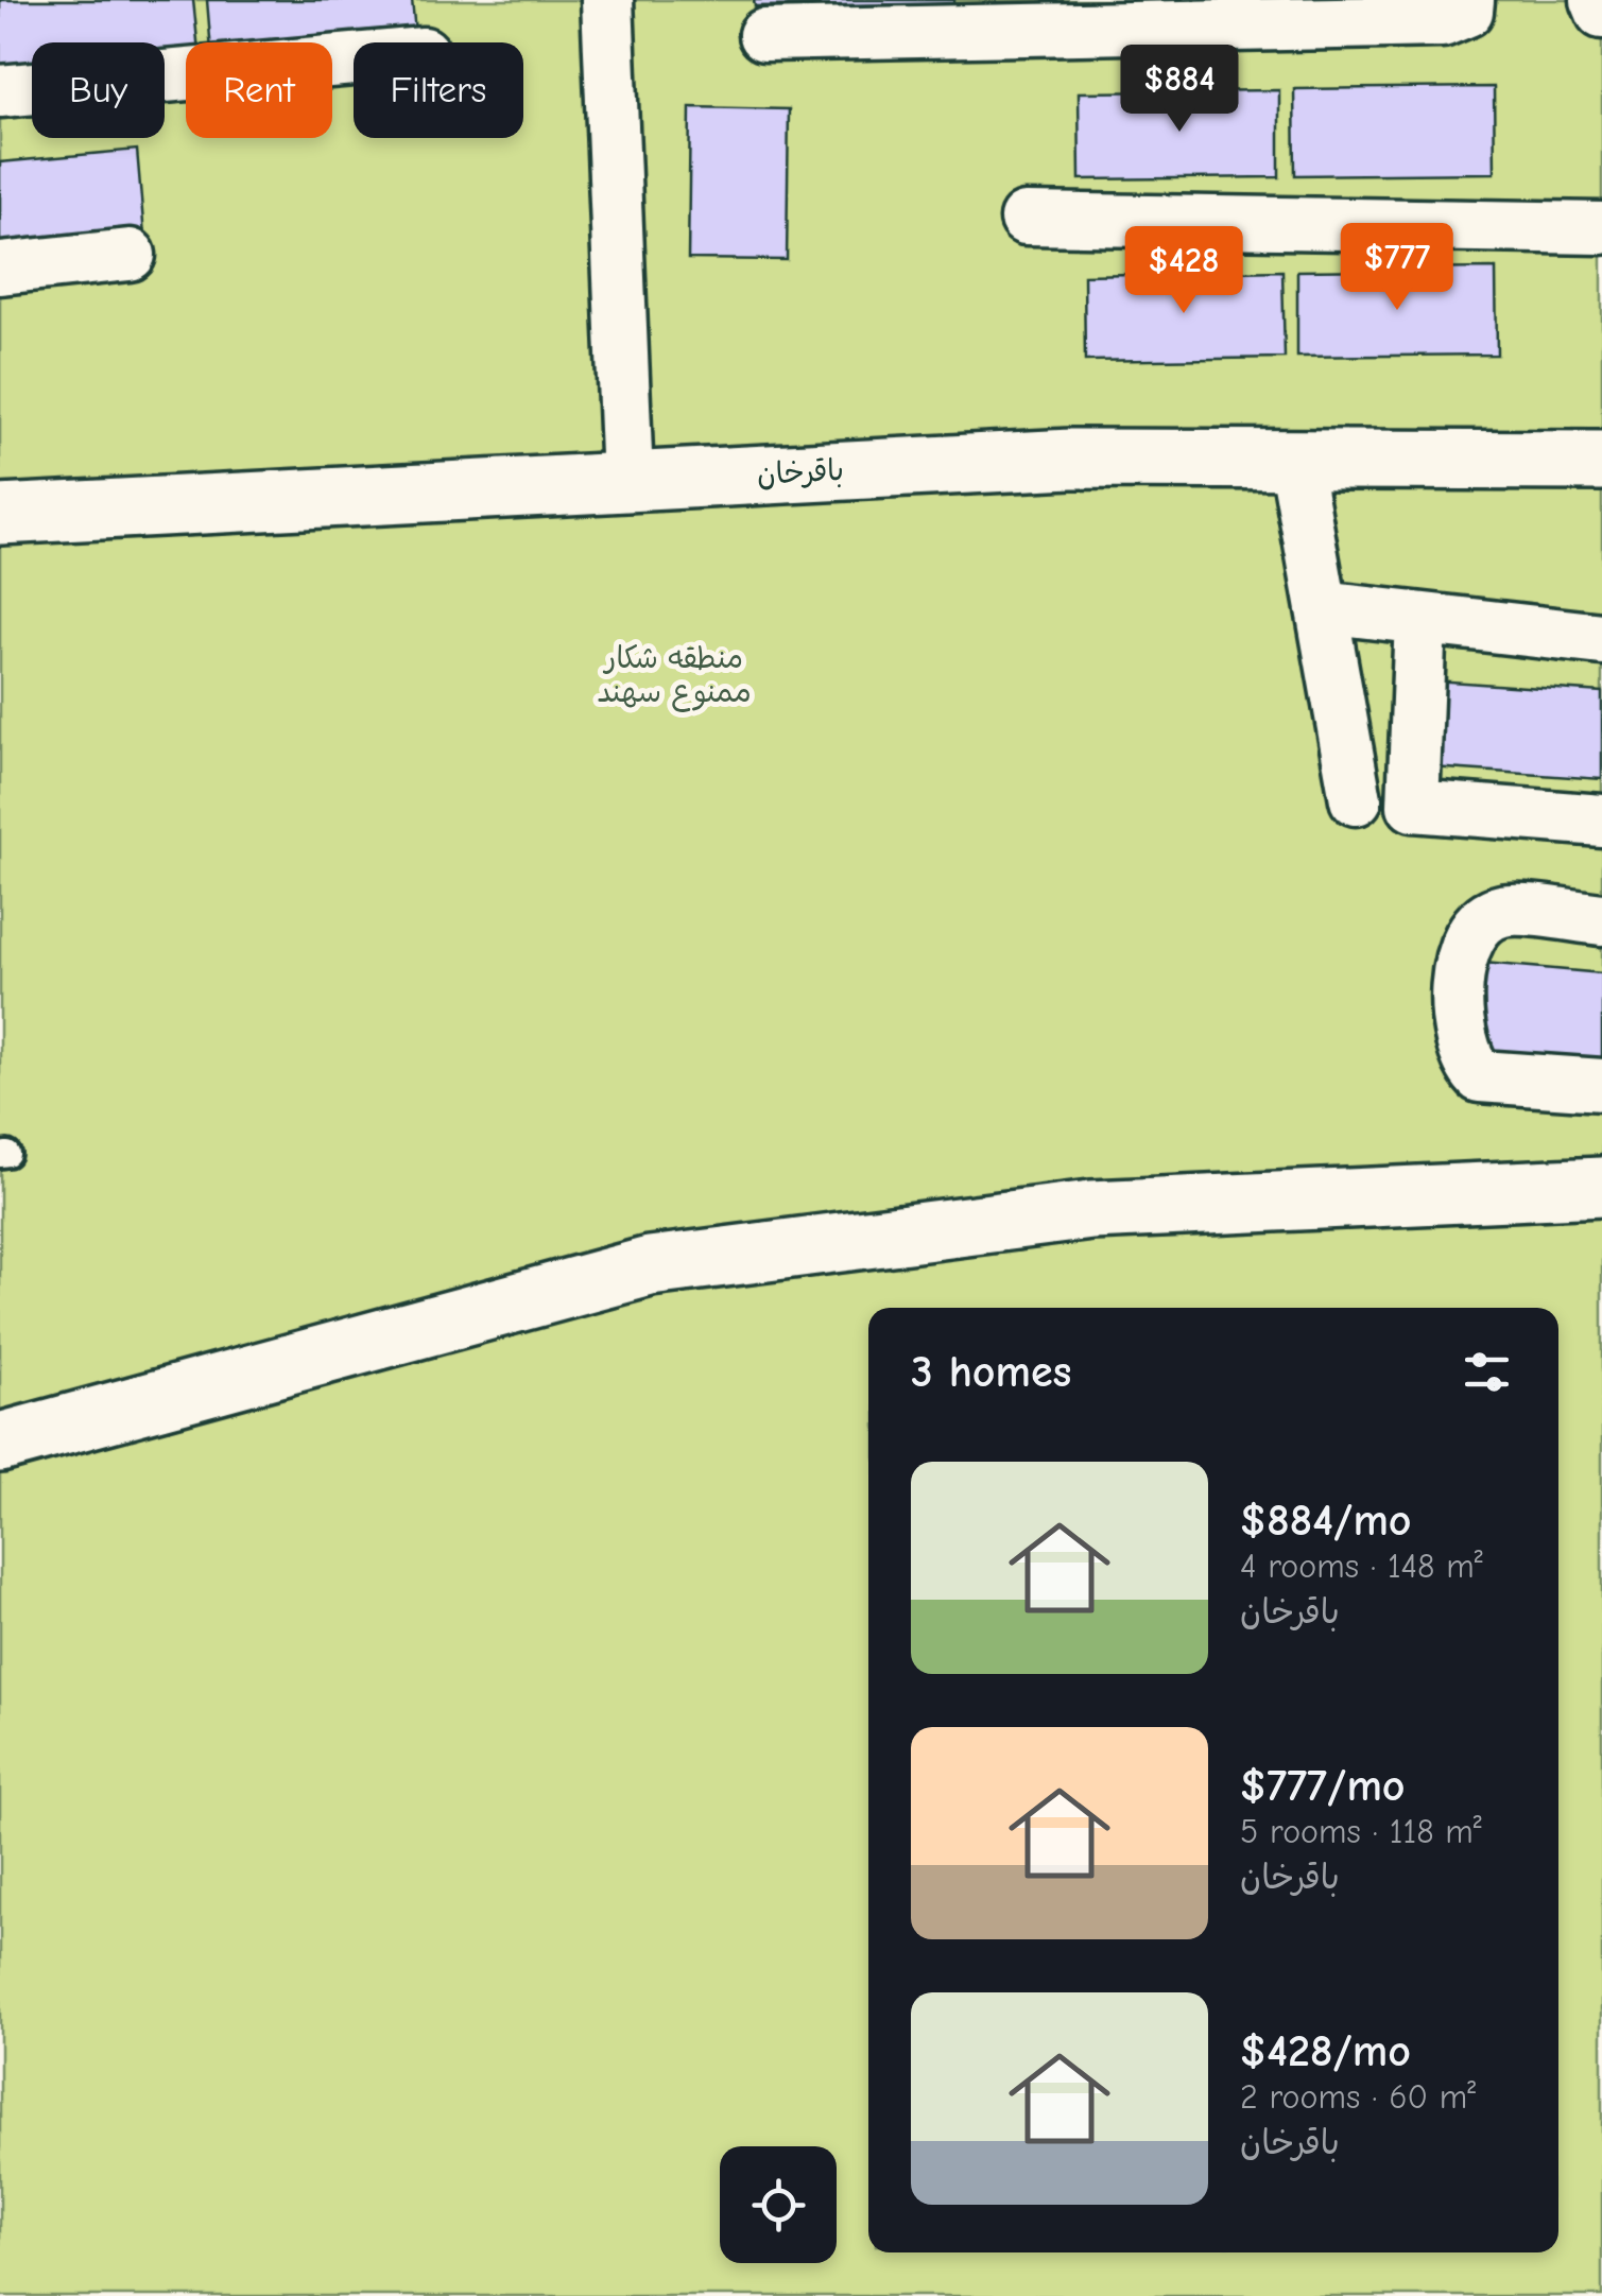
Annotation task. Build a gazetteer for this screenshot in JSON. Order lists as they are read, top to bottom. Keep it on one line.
{"streets":{"street":["باقرخان"]},"parks":["منطقه شکار ممنوع سهند"],"page":{"chip":["Buy","Rent","Filters"],"price":["$884","$777","$428"],"heading":"3 homes","list":[{"name":"$884/mo","note":"4 rooms · 148 m² · باقرخان"},{"name":"$777/mo","note":"5 rooms · 118 m² · باقرخان"},{"name":"$428/mo","note":"2 rooms · 60 m² · باقرخان"}]}}
